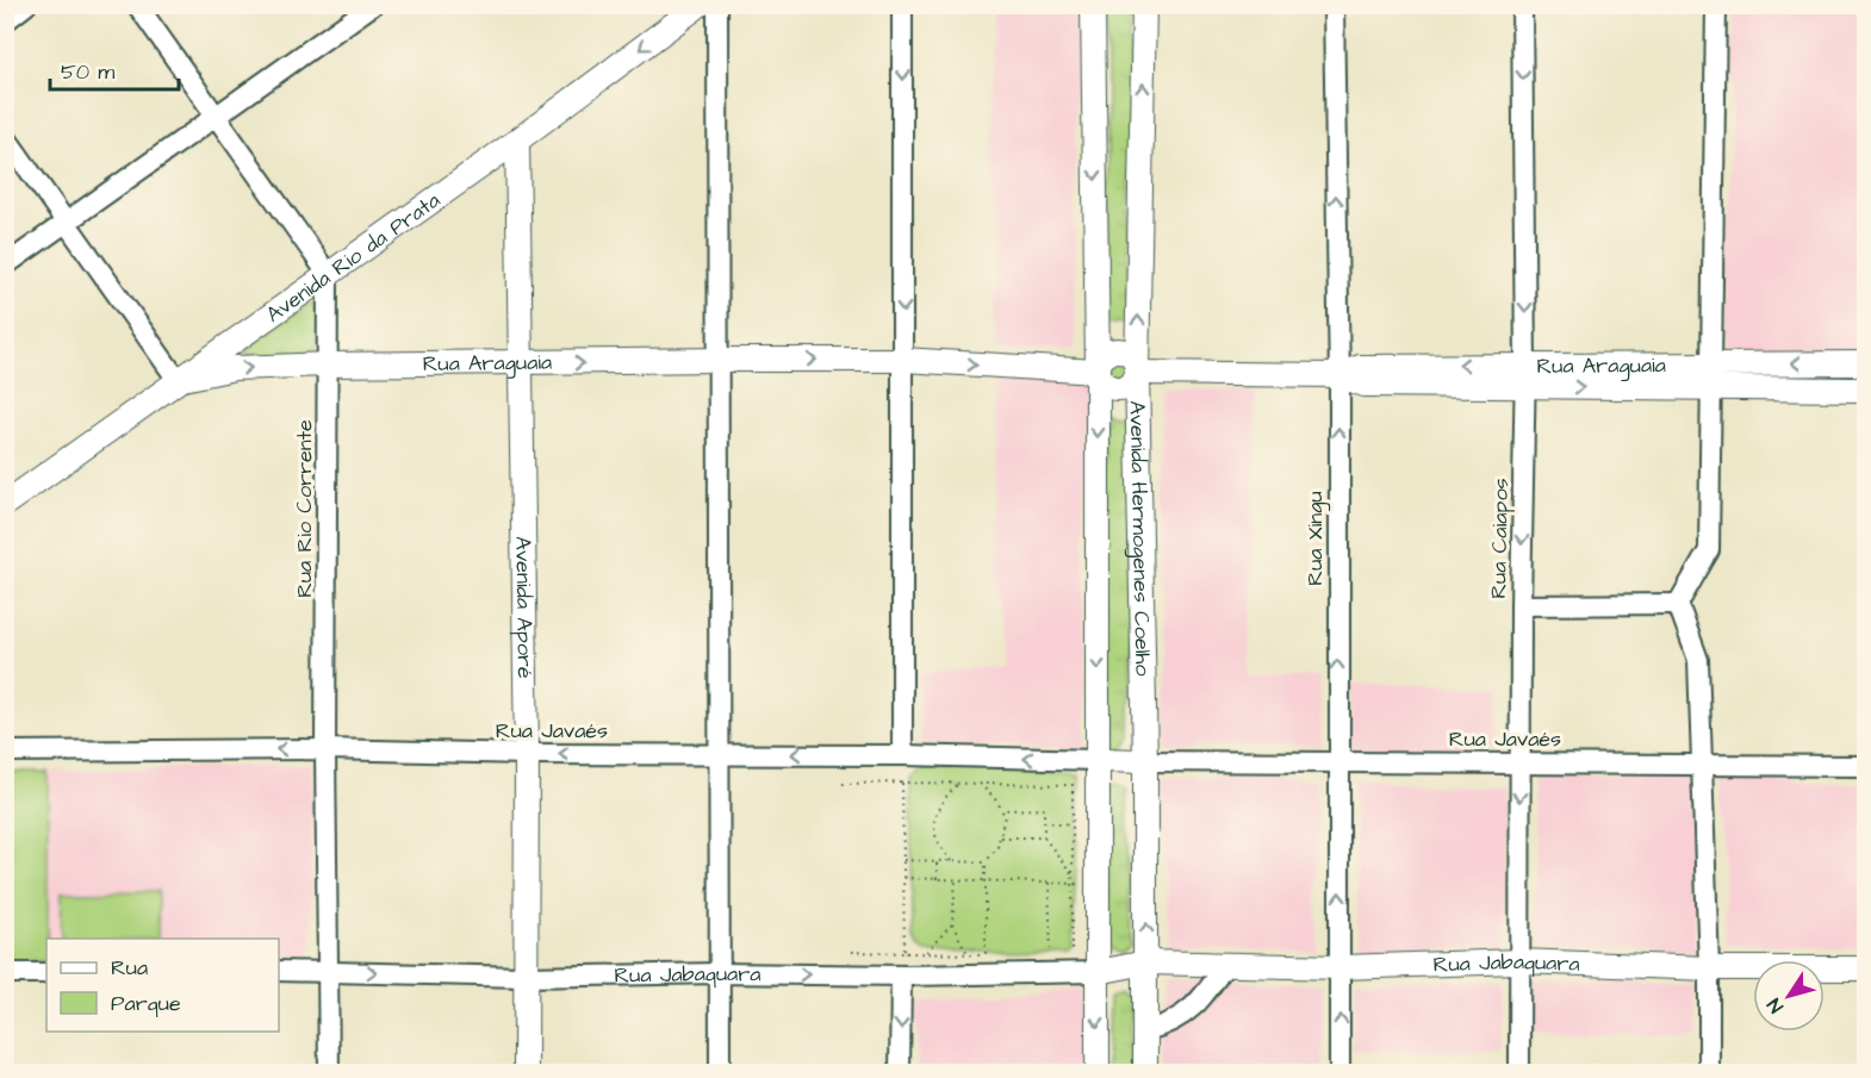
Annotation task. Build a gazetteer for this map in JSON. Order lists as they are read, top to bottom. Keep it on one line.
{"streets":{"main road":["Avenida Rio da Prata","Rua Araguaia","Avenida Hermogenes Coelho","Avenida Aporé","Rua Jabaquara"],"street":["Rua Rio Corrente","Rua Xingu","Rua Caiapos","Rua Javaés"]},"crossings":[["Avenida Rio da Prata","Rua Araguaia"],["Avenida Rio da Prata","Rua Rio Corrente"],["Avenida Rio da Prata","Avenida Aporé"],["Rua Araguaia","Rua Rio Corrente"],["Rua Araguaia","Avenida Hermogenes Coelho"],["Rua Araguaia","Rua Xingu"],["Rua Araguaia","Rua Caiapos"],["Rua Araguaia","Avenida Aporé"],["Rua Rio Corrente","Rua Javaés"],["Rua Rio Corrente","Rua Jabaquara"],["Avenida Hermogenes Coelho","Rua Javaés"],["Avenida Hermogenes Coelho","Rua Jabaquara"],["Rua Xingu","Rua Javaés"],["Rua Xingu","Rua Jabaquara"],["Rua Caiapos","Rua Javaés"],["Rua Caiapos","Rua Jabaquara"],["Avenida Aporé","Rua Javaés"],["Avenida Aporé","Rua Jabaquara"]],"one_way":["Rua Xingu","Rua Caiapos","Rua Javaés"],"legend":["Rua","Parque"],"scale_bar":"50 m","north":"bottom left"}
